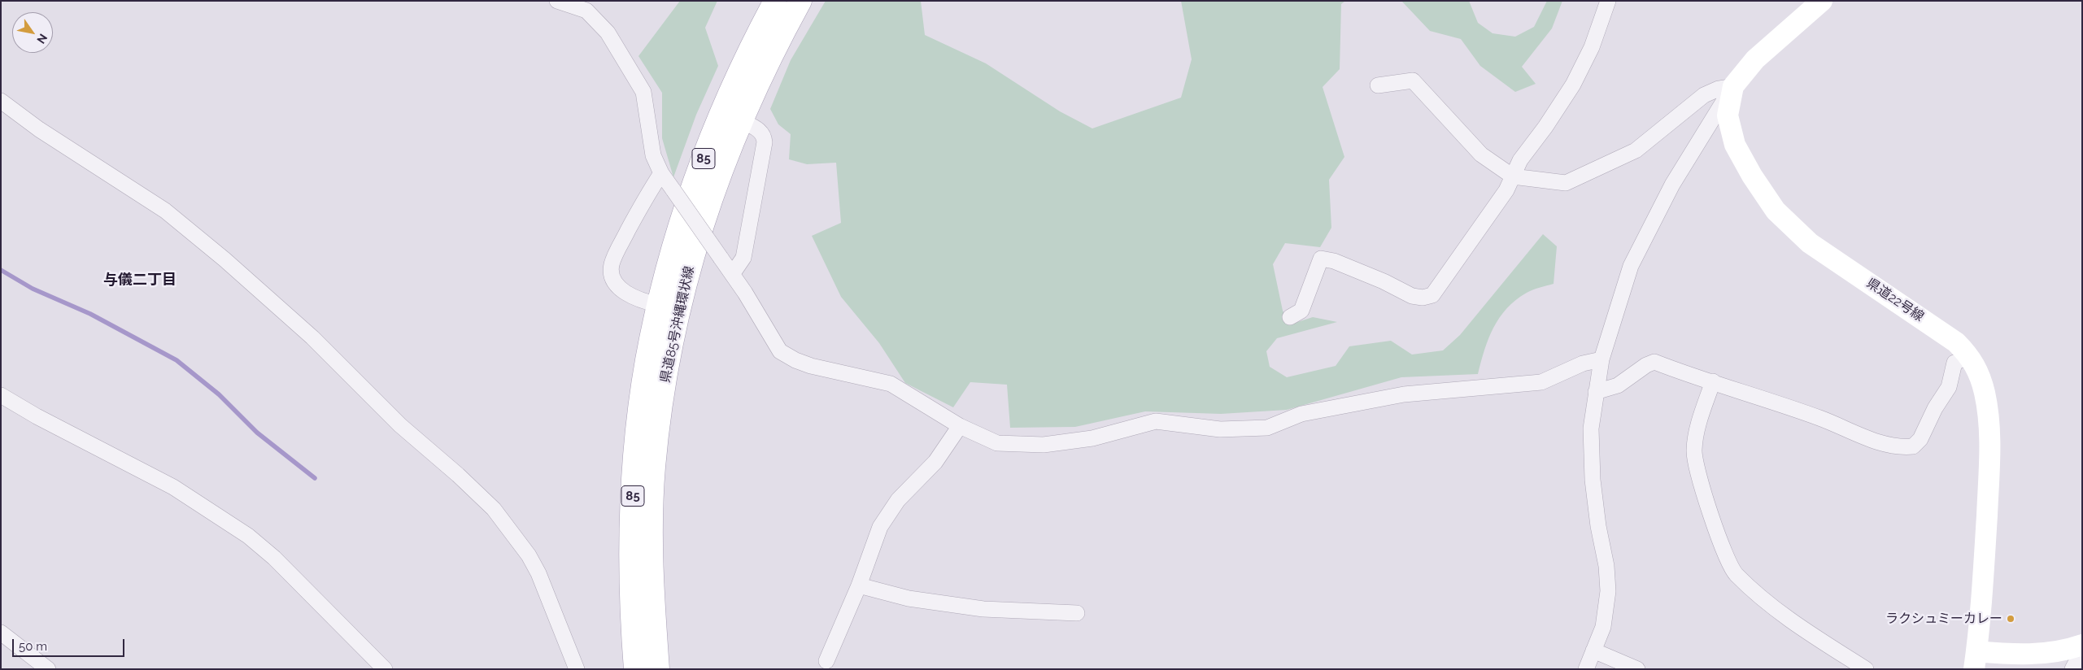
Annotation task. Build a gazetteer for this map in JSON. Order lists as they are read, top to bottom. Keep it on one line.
{"streets":{"main road":["85","県道22号線","県道85号沖縄環状線"]},"districts":["与儀二丁目"],"places":["ラクシュミーカレー"],"scale_bar":"50 m","north":"bottom right"}
